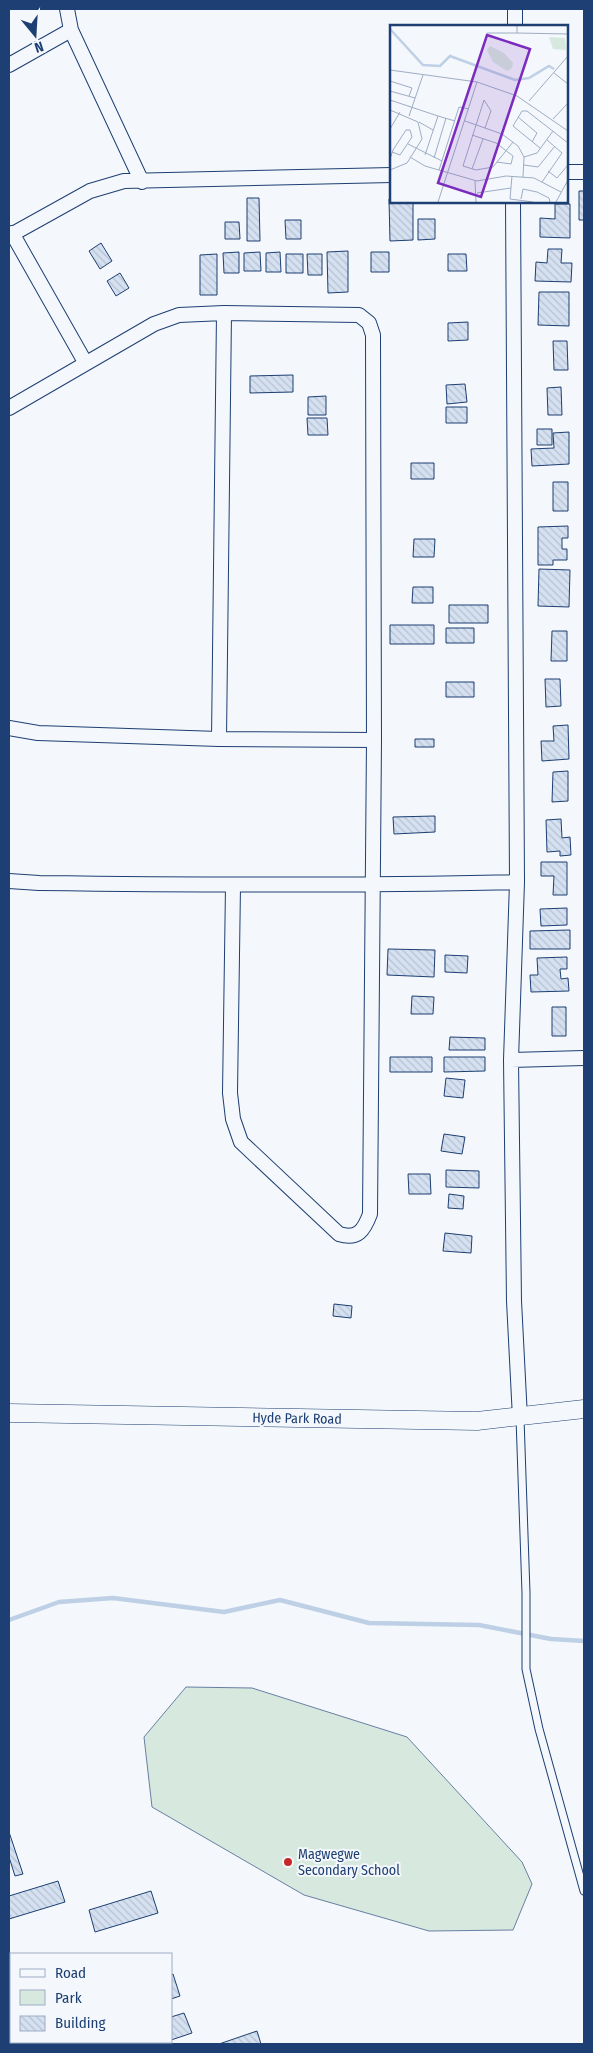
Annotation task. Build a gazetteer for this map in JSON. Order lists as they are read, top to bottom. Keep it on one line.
{"streets":{"street":["Hyde Park Road"]},"places":["Magwegwe Secondary School"],"legend":["Road","Park","Building"],"north":"bottom"}
